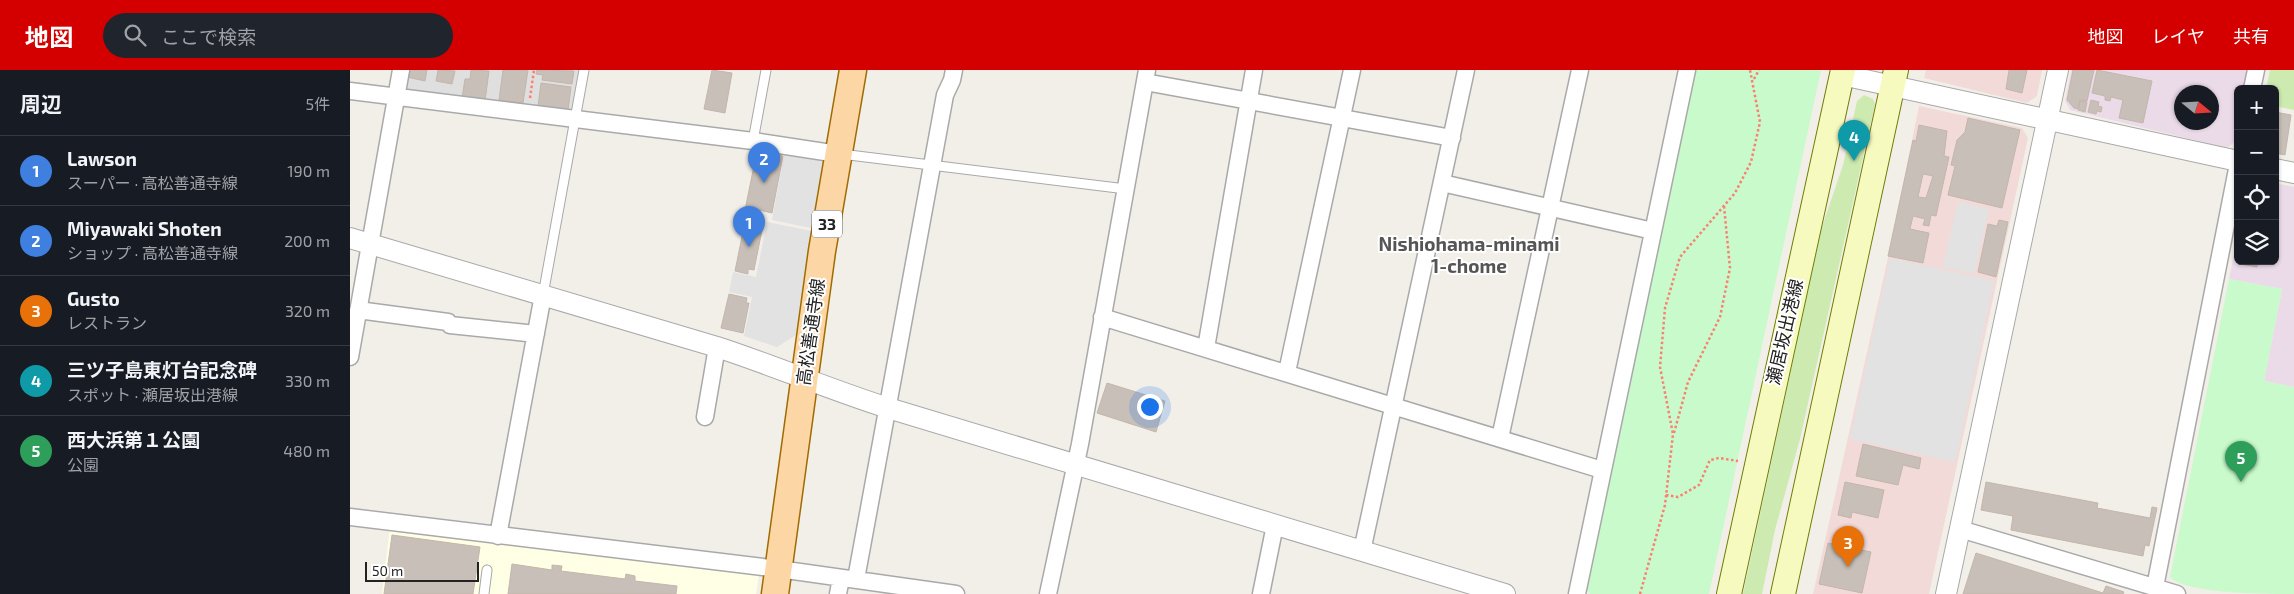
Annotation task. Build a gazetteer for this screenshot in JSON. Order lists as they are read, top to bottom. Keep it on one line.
{"streets":{"main road":["33","高松善通寺線","瀬居坂出港線"]},"districts":["Nishiohama-minami 1-chome"],"scale_bar":"50 m","north":"right","page":{"header":"地図","search":"ここで検索","nav":["地図","レイヤ","共有"],"heading":["周辺","5件"],"map_buttons":["+","−"],"pins":["4","2","1","5","3"],"list":[{"mark":"1","name":"Lawson","note":"スーパー · 高松善通寺線","value":"190 m"},{"mark":"2","name":"Miyawaki Shoten","note":"ショップ · 高松善通寺線","value":"200 m"},{"mark":"3","name":"Gusto","note":"レストラン","value":"320 m"},{"mark":"4","name":"三ツ子島東灯台記念碑","note":"スポット · 瀬居坂出港線","value":"330 m"},{"mark":"5","name":"西大浜第１公園","note":"公園","value":"480 m"}],"scale":"50 m"}}
